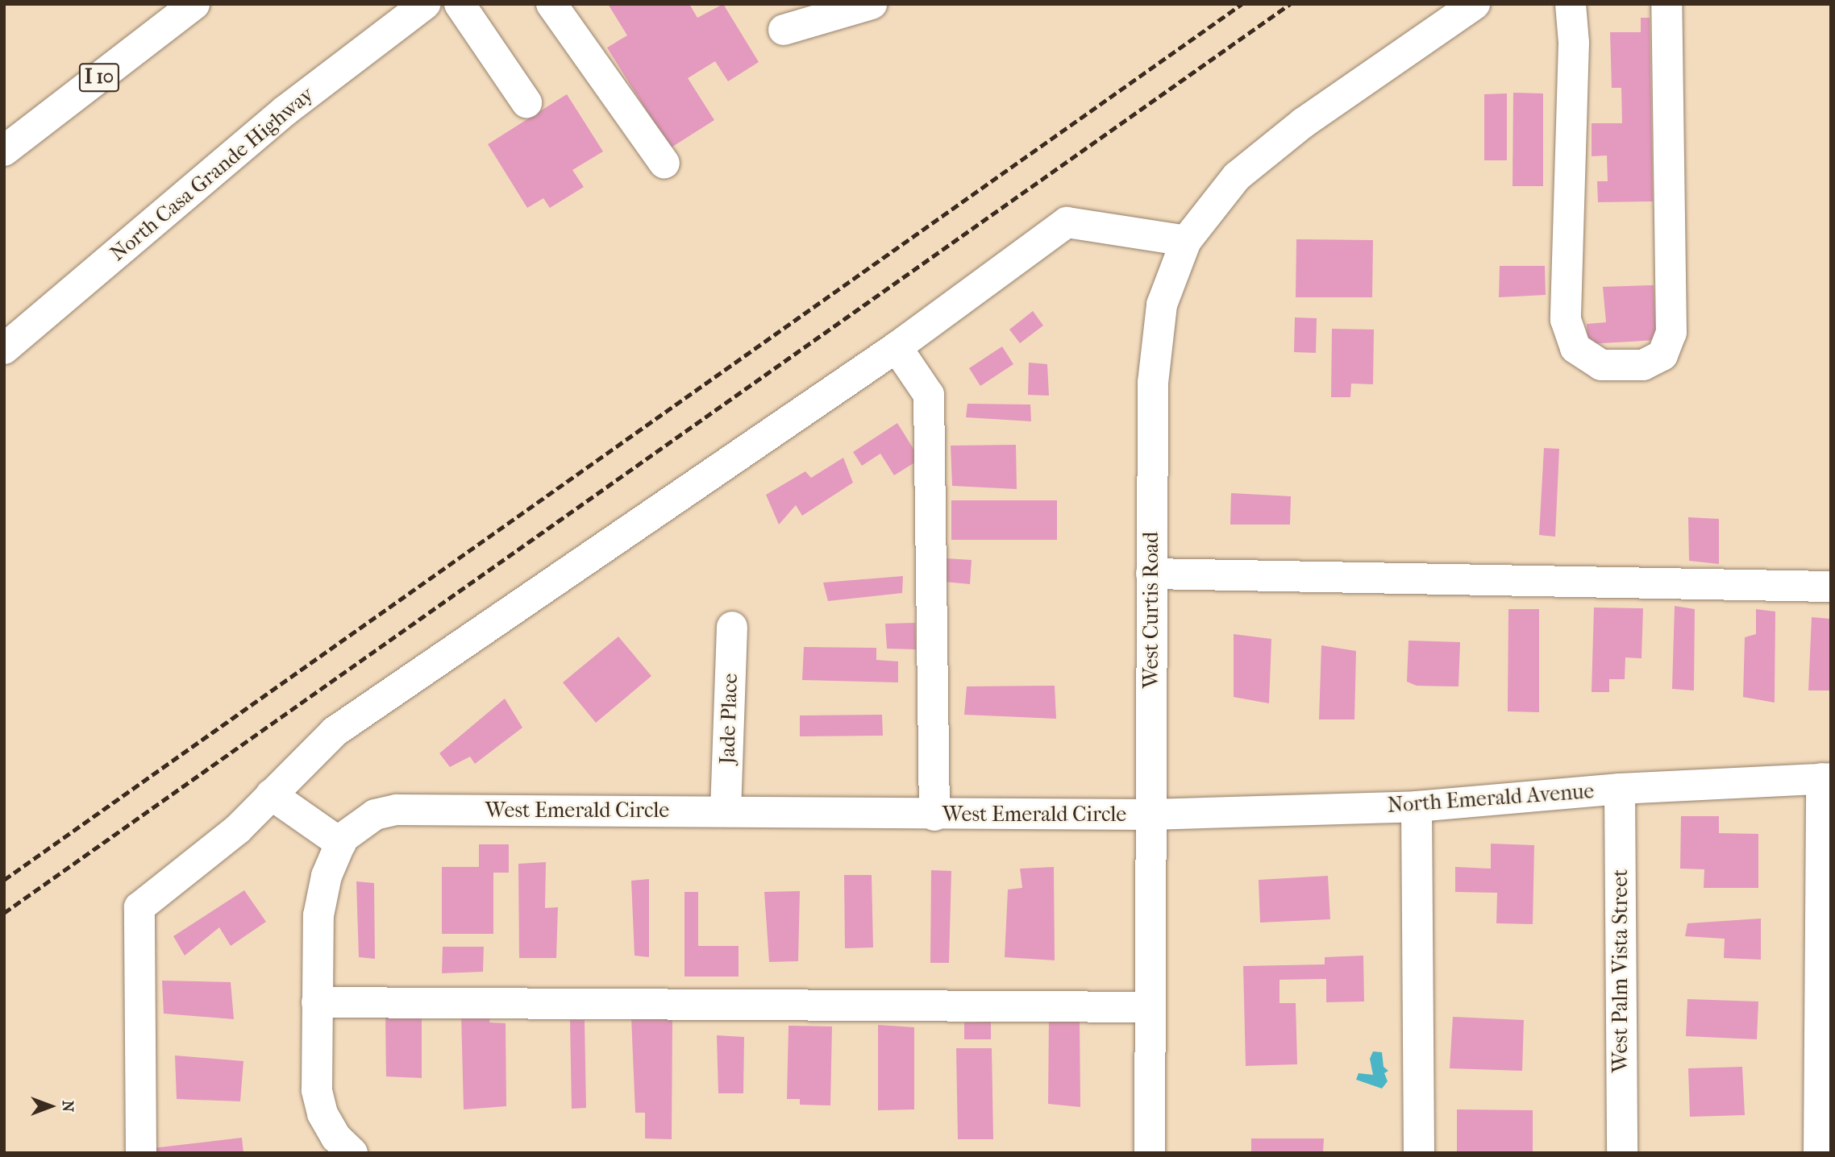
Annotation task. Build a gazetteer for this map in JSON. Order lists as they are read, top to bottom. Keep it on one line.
{"streets":{"main road":["I 10","North Casa Grande Highway","West Curtis Road","Jade Place","North Emerald Avenue","West Emerald Circle","West Palm Vista Street"]},"crossings":[["West Curtis Road","North Emerald Avenue"],["West Curtis Road","West Emerald Circle"],["Jade Place","West Emerald Circle"],["North Emerald Avenue","West Emerald Circle"],["North Emerald Avenue","West Palm Vista Street"]],"north":"right"}
